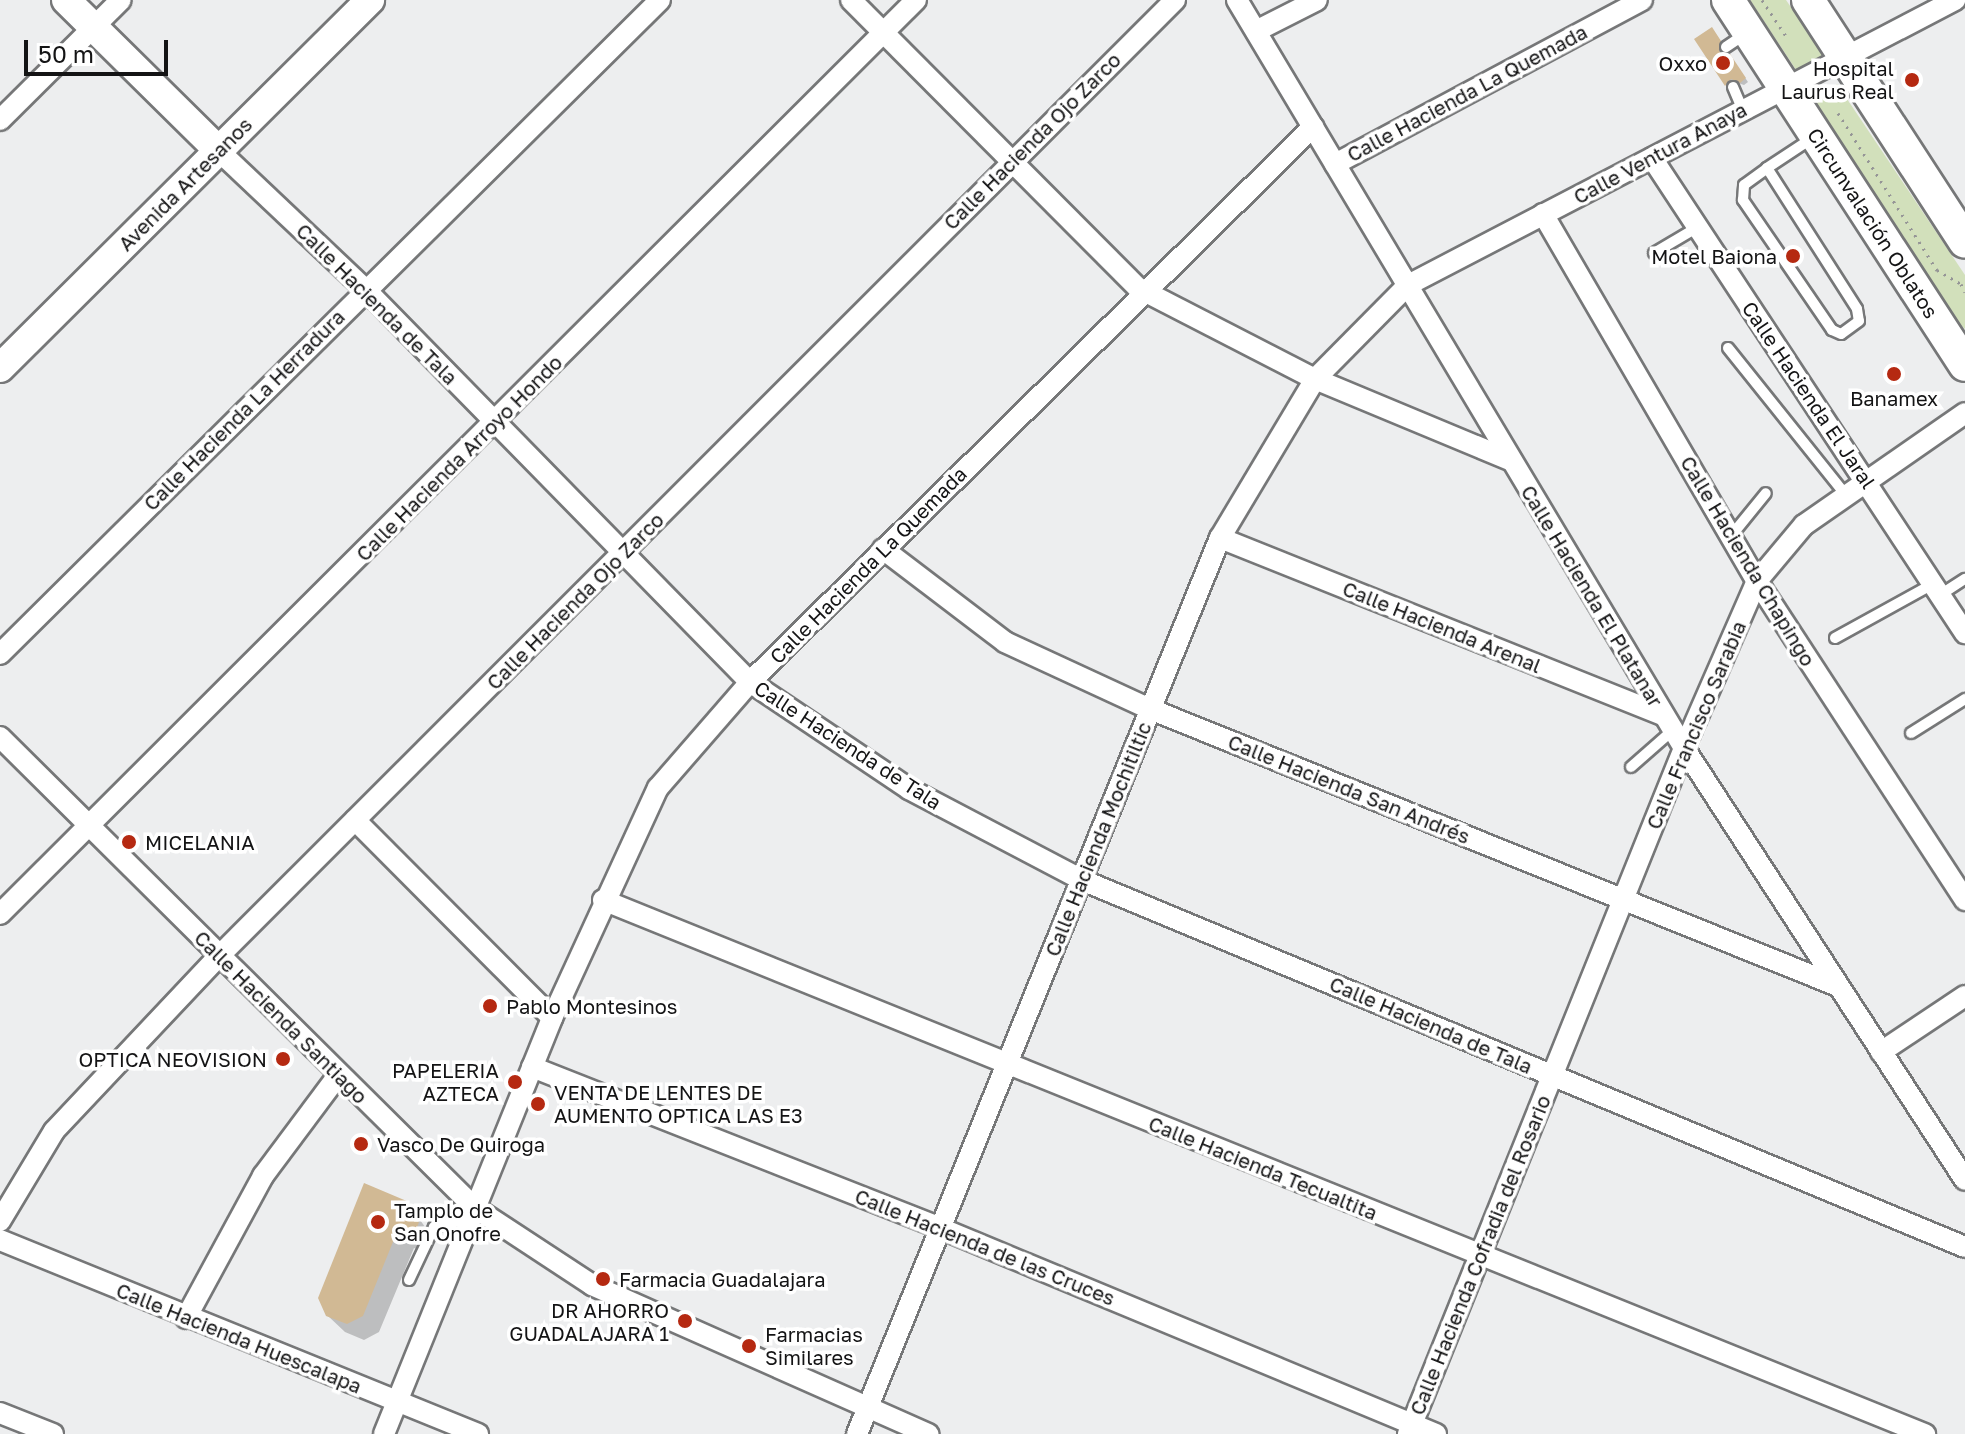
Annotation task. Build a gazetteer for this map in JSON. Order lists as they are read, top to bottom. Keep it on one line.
{"streets":{"main road":["Avenida Artesanos","Circunvalación Oblatos","Calle Hacienda de Tala"],"street":["Calle Hacienda La Quemada","Calle Hacienda Ojo Zarco","Calle Ventura Anaya","Calle Hacienda El Jaral","Calle Hacienda La Herradura","Calle Hacienda Arroyo Hondo","Calle Hacienda Chapingo","Calle Hacienda El Platanar","Calle Hacienda Arenal","Calle Francisco Sarabia","Calle Hacienda San Andrés","Calle Hacienda Mochitiltic","Calle Hacienda Santiago","Calle Hacienda Tecualtita","Calle Hacienda de las Cruces","Calle Hacienda Cofradia del Rosario","Calle Hacienda Huescalapa"]},"crossings":[["Calle Hacienda La Quemada","Calle Hacienda de Tala"],["Calle Hacienda La Quemada","Calle Hacienda El Platanar"],["Calle Hacienda La Quemada","Calle Hacienda San Andrés"],["Calle Hacienda La Quemada","Calle Hacienda Santiago"],["Calle Hacienda La Quemada","Calle Hacienda Tecualtita"],["Calle Hacienda La Quemada","Calle Hacienda de las Cruces"],["Calle Hacienda La Quemada","Calle Hacienda Huescalapa"],["Calle Hacienda Ojo Zarco","Calle Hacienda de Tala"],["Calle Hacienda Ojo Zarco","Calle Hacienda Santiago"],["Calle Ventura Anaya","Circunvalación Oblatos"],["Calle Ventura Anaya","Calle Hacienda El Jaral"],["Calle Ventura Anaya","Calle Hacienda Chapingo"],["Calle Ventura Anaya","Calle Hacienda El Platanar"],["Calle Ventura Anaya","Calle Hacienda Mochitiltic"],["Avenida Artesanos","Calle Hacienda de Tala"],["Calle Hacienda de Tala","Calle Hacienda La Herradura"],["Calle Hacienda de Tala","Calle Hacienda Arroyo Hondo"],["Calle Hacienda de Tala","Calle Francisco Sarabia"],["Calle Hacienda de Tala","Calle Hacienda Mochitiltic"],["Calle Hacienda de Tala","Calle Hacienda Cofradia del Rosario"],["Calle Hacienda El Jaral","Calle Francisco Sarabia"],["Calle Hacienda Arroyo Hondo","Calle Hacienda Santiago"],["Calle Hacienda Chapingo","Calle Francisco Sarabia"],["Calle Hacienda El Platanar","Calle Hacienda Arenal"],["Calle Hacienda El Platanar","Calle Francisco Sarabia"],["Calle Hacienda El Platanar","Calle Hacienda San Andrés"],["Calle Hacienda El Platanar","Calle Hacienda Mochitiltic"],["Calle Hacienda Arenal","Calle Francisco Sarabia"],["Calle Hacienda Arenal","Calle Hacienda Mochitiltic"],["Calle Francisco Sarabia","Calle Hacienda San Andrés"],["Calle Francisco Sarabia","Calle Hacienda Cofradia del Rosario"],["Calle Hacienda San Andrés","Calle Hacienda Mochitiltic"],["Calle Hacienda Mochitiltic","Calle Hacienda Santiago"],["Calle Hacienda Mochitiltic","Calle Hacienda Tecualtita"],["Calle Hacienda Mochitiltic","Calle Hacienda de las Cruces"],["Calle Hacienda Tecualtita","Calle Hacienda Cofradia del Rosario"],["Calle Hacienda de las Cruces","Calle Hacienda Cofradia del Rosario"]],"places":["Oxxo","Hospital Laurus Real","Motel Baiona","Banamex","MICELANIA","Pablo Montesinos","OPTICA NEOVISION","PAPELERIA AZTECA","VENTA DE LENTES DE AUMENTO OPTICA LAS E3","Vasco De Quiroga","Tamplo de San Onofre","Farmacia Guadalajara","DR AHORRO GUADALAJARA 1","Farmacias Similares"],"scale_bar":"50 m"}
